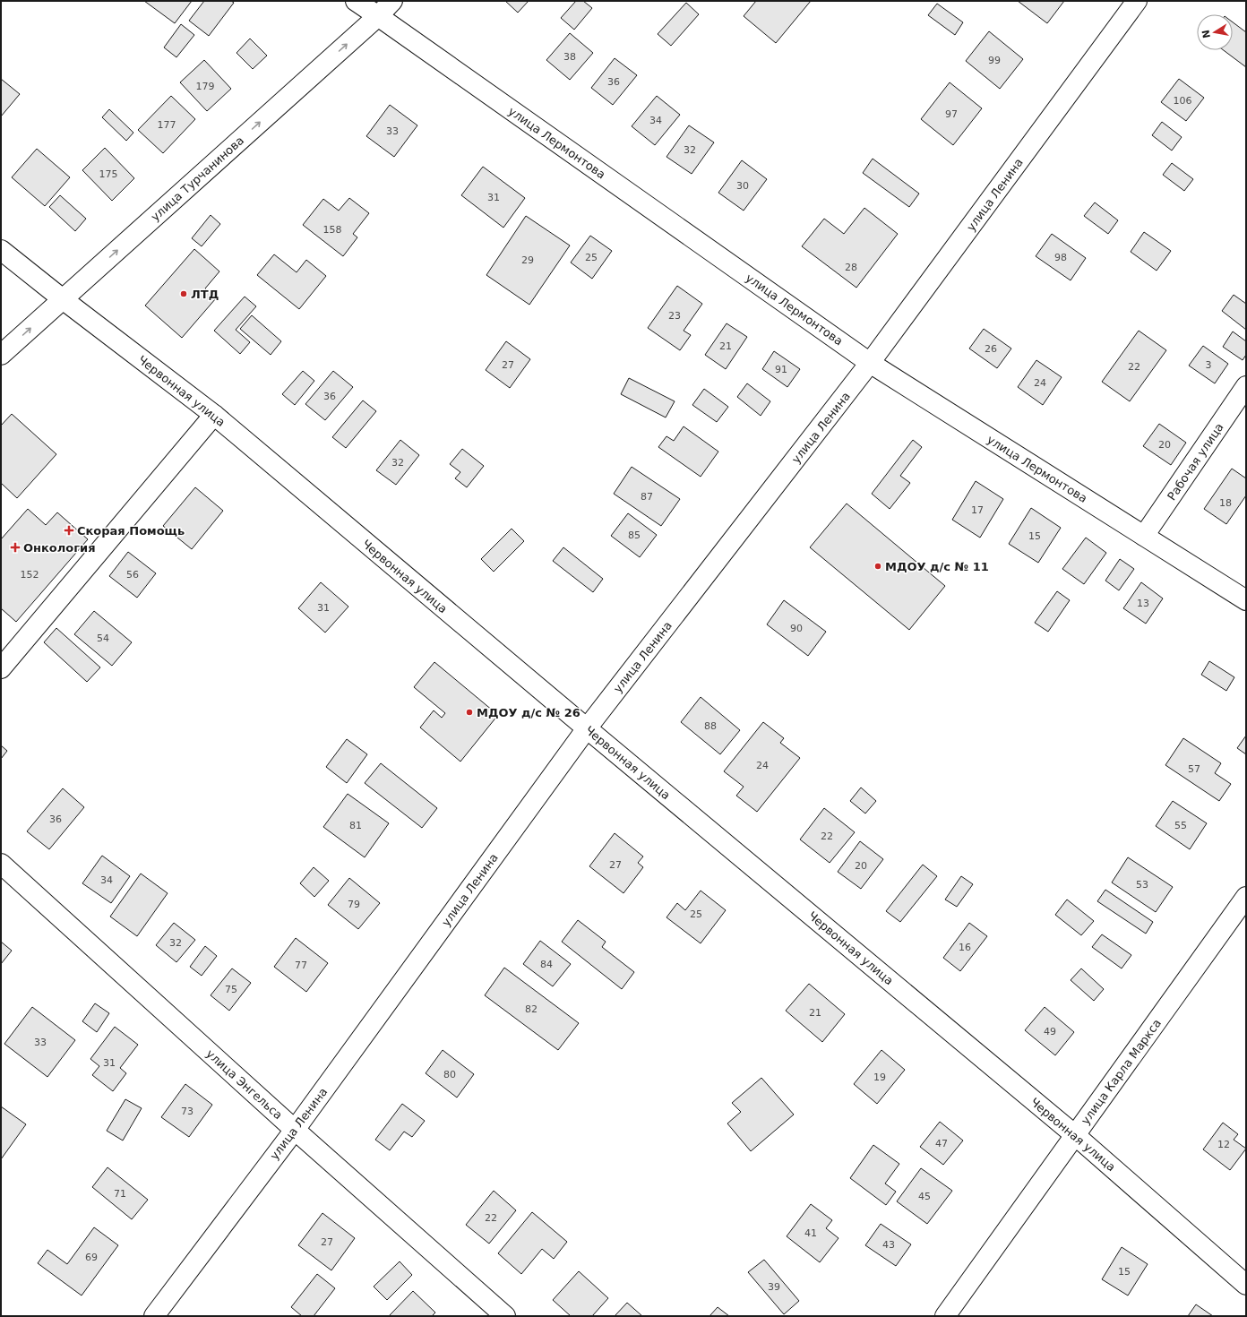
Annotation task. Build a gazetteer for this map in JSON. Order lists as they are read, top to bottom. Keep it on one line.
{"streets":{"street":["улица Лермонтова","улица Турчанинова","улица Ленина","Червонная улица","Рабочая улица","улица Карла Маркса","улица Энгельса"]},"crossings":[["улица Лермонтова","улица Турчанинова"],["улица Лермонтова","улица Ленина"],["улица Лермонтова","Рабочая улица"],["улица Турчанинова","Червонная улица"],["улица Ленина","Червонная улица"],["улица Ленина","улица Энгельса"],["Червонная улица","улица Карла Маркса"]],"one_way":["улица Турчанинова"],"places":{"other":["ЛТД","МДОУ д/с № 11","МДОУ д/с № 26"],"health":["Скорая Помощь","Онкология"]},"house_numbers":["38","99","36","179","106","97","34","177","33","32","175","30","31","158","25","98","29","28","23","21","26","27","3","22","91","24","36","20","32","87","18","17","85","15","152","56","13","31","90","54","88","24","57","36","81","55","22","27","20","34","53","79","25","32","16","84","77","75","82","21","49","33","31","80","19","73","47","12","71","45","22","41","27","43","69","15","39"],"north":"left"}
